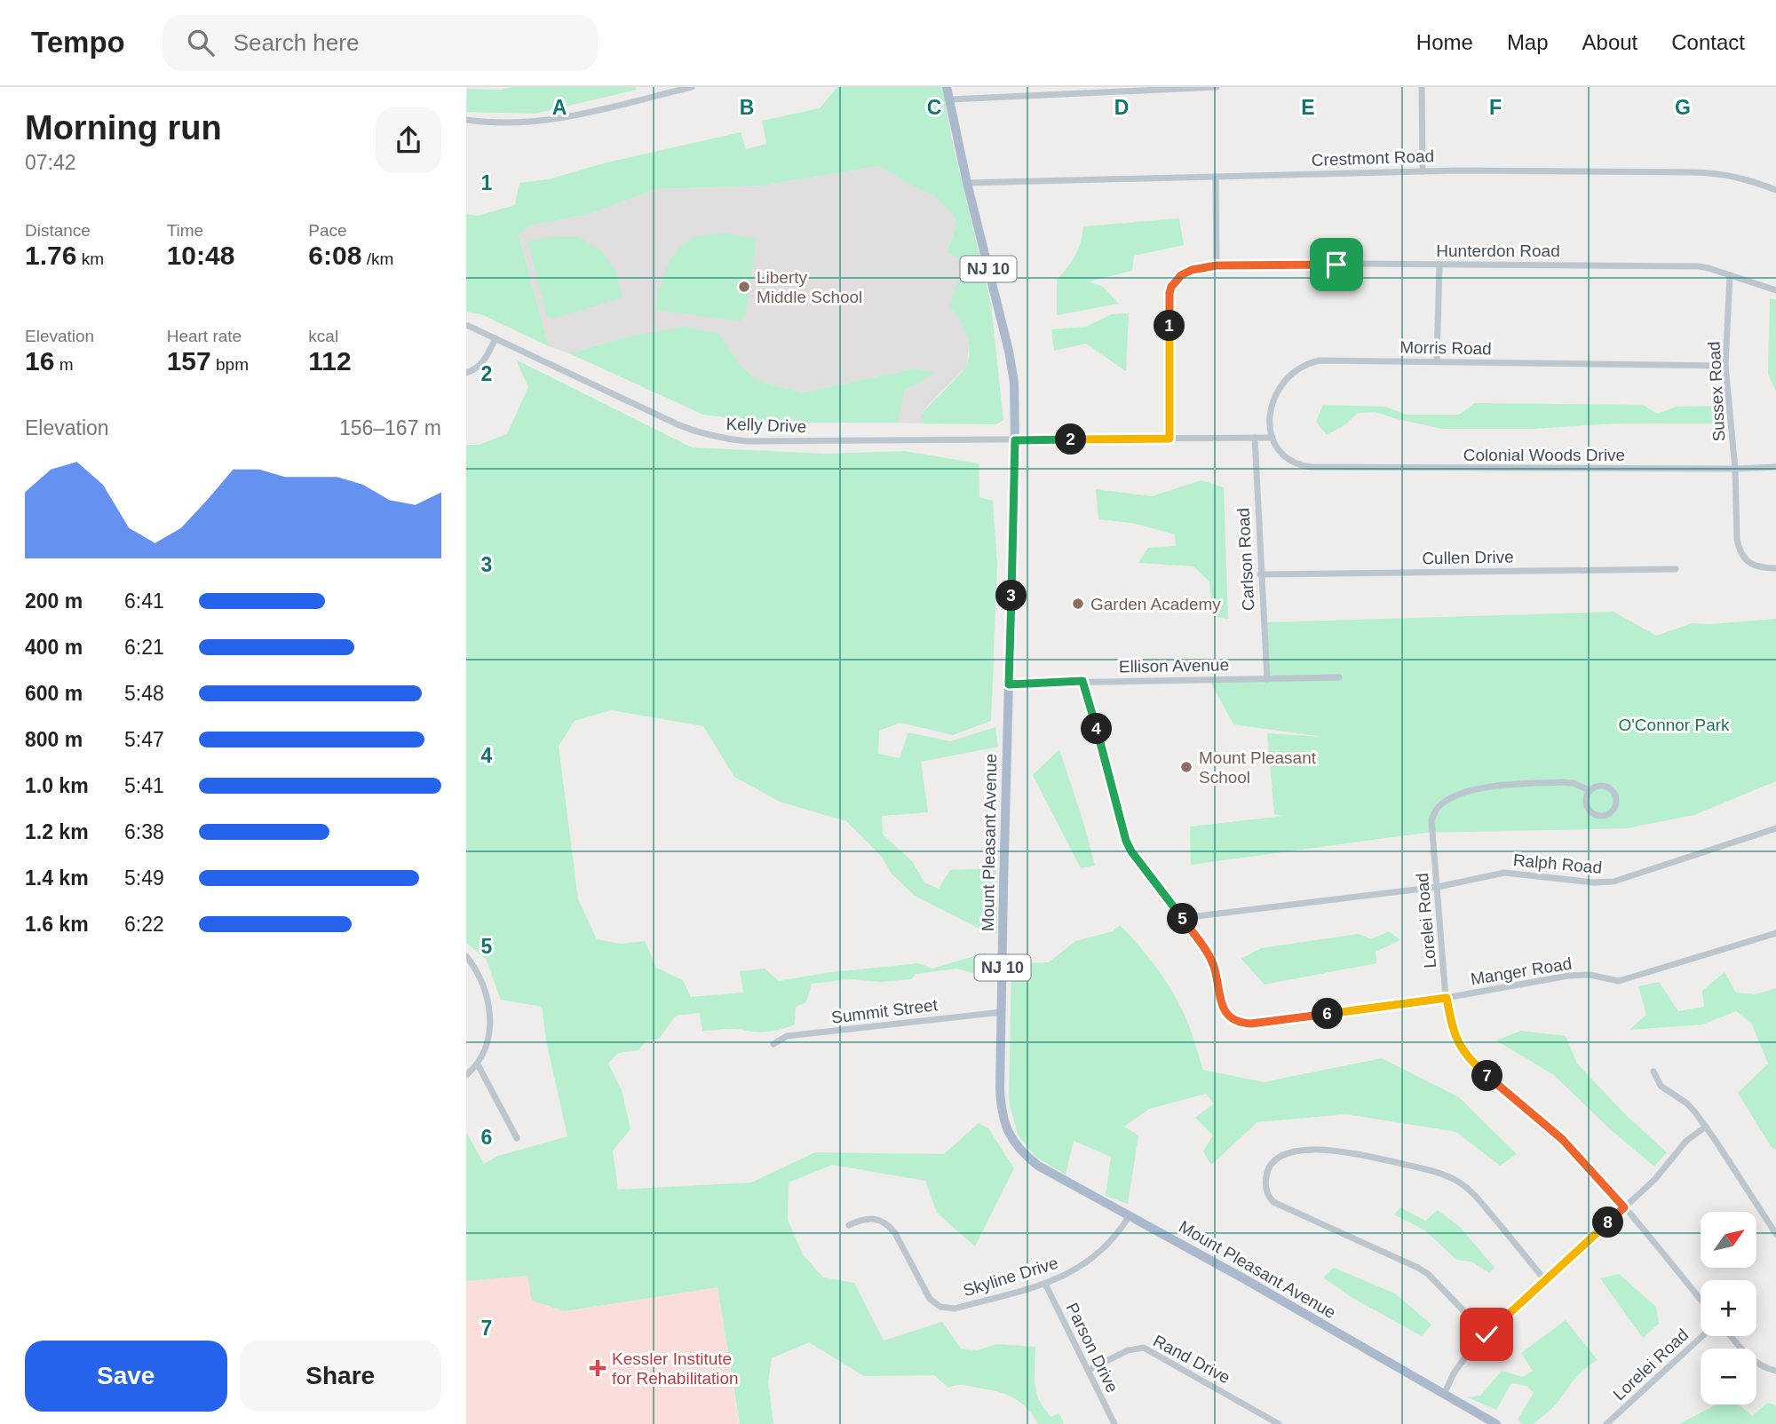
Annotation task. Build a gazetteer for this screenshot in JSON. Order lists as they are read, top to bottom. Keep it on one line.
{"streets":{"main road":["NJ 10","Mount Pleasant Avenue"],"street":["Crestmont Road","Hunterdon Road","Morris Road","Sussex Road","Kelly Drive","Colonial Woods Drive","Cullen Drive","Carlson Road","Ellison Avenue","Ralph Road","Lorelei Road","Manger Road","Summit Street","Skyline Drive","Parson Drive","Rand Drive"]},"crossings":[["Crestmont Road","Mount Pleasant Avenue"],["Hunterdon Road","Sussex Road"],["Hunterdon Road","Kelly Drive"],["NJ 10","Mount Pleasant Avenue"],["Morris Road","Sussex Road"],["Morris Road","Kelly Drive"],["Morris Road","Colonial Woods Drive"],["Sussex Road","Colonial Woods Drive"],["Kelly Drive","Colonial Woods Drive"],["Kelly Drive","Carlson Road"],["Kelly Drive","Mount Pleasant Avenue"],["Cullen Drive","Carlson Road"],["Carlson Road","Ellison Avenue"],["Ellison Avenue","Mount Pleasant Avenue"],["Ellison Avenue","Manger Road"],["Mount Pleasant Avenue","Summit Street"],["Mount Pleasant Avenue","Skyline Drive"],["Ralph Road","Lorelei Road"],["Ralph Road","Manger Road"],["Lorelei Road","Manger Road"],["Skyline Drive","Parson Drive"],["Parson Drive","Rand Drive"]],"parks":["O'Connor Park"],"places":{"other":["Liberty Middle School","Garden Academy","Mount Pleasant School"],"health":["Kessler Institute for Rehabilitation"]},"north":"top right","page":{"header":"Tempo","search":"Search here","nav":["Home","Map","About","Contact"],"heading":["Morning run","07:42"],"stats":[["Distance","1.76 km"],["Time","10:48"],["Pace","6:08 /km"],["Elevation","16 m"],["Heart rate","157 bpm"],["kcal","112"]],"pins":["1","2","3","4","5","6","7","8"],"chart":["Elevation","156–167 m"],"list":[{"name":"200 m","note":"6:41"},{"name":"400 m","note":"6:21"},{"name":"600 m","note":"5:48"},{"name":"800 m","note":"5:47"},{"name":"1.0 km","note":"5:41"},{"name":"1.2 km","note":"6:38"},{"name":"1.4 km","note":"5:49"},{"name":"1.6 km","note":"6:22"}],"map_buttons":["+","−"],"buttons":["Save","Share"]},"grid":{"columns":["A","B","C","D","E","F","G"],"rows":["1","2","3","4","5","6","7"]}}
